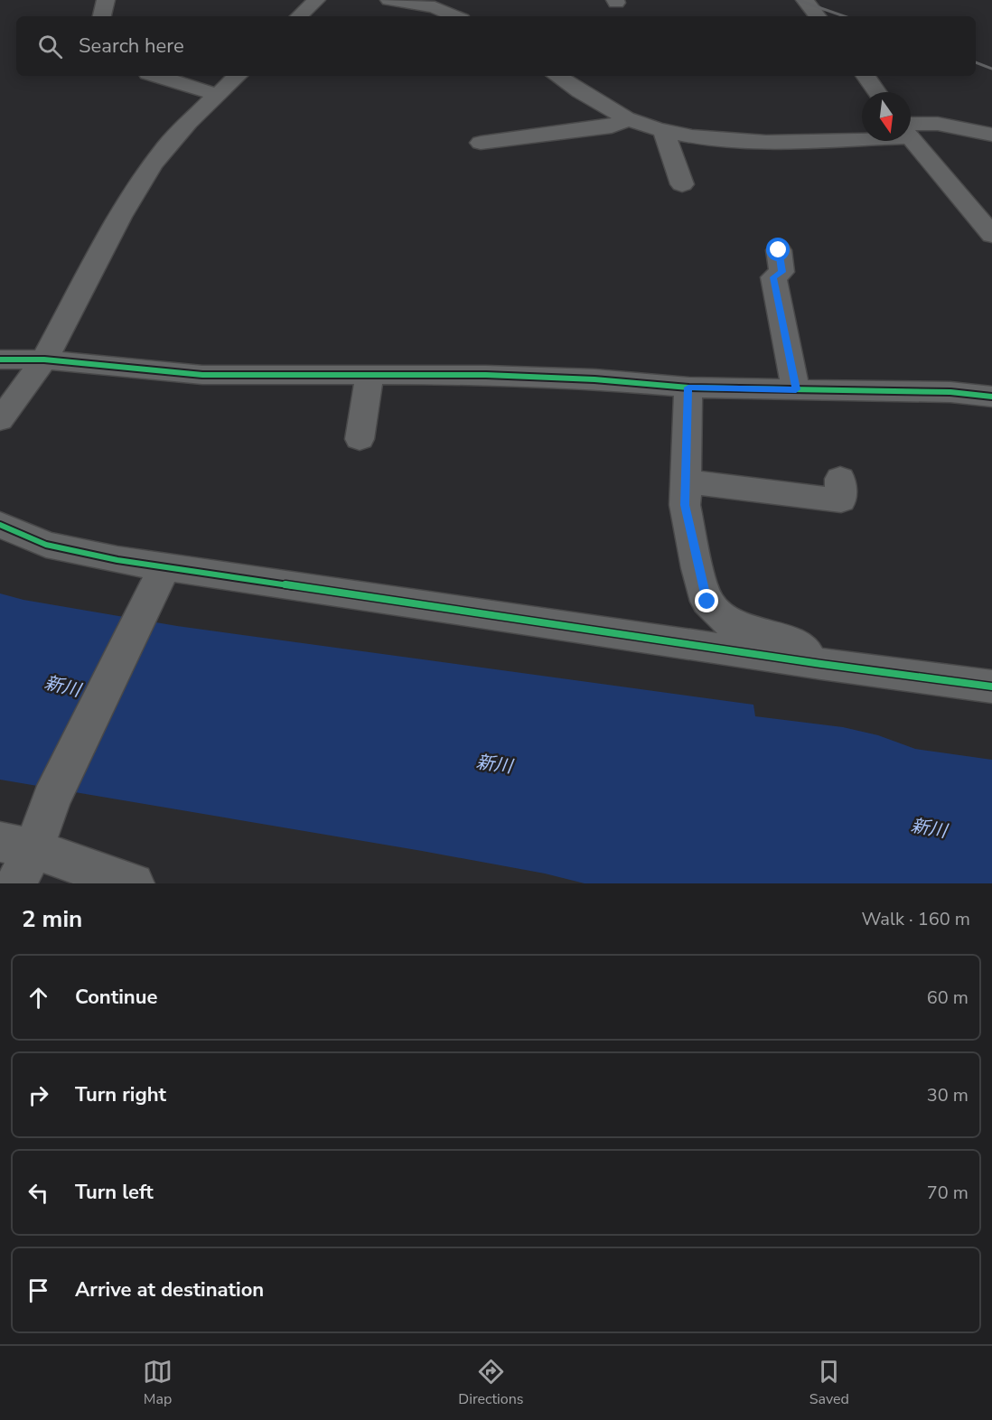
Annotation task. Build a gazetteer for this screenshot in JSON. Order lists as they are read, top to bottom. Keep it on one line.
{"water":["新川"],"north":"bottom","page":{"search":"Search here","heading":["2 min","Walk · 160 m"],"list":[["Continue","60 m"],["Turn right","30 m"],["Turn left","70 m"],"Arrive at destination"],"nav":["Map","Directions","Saved"]}}
